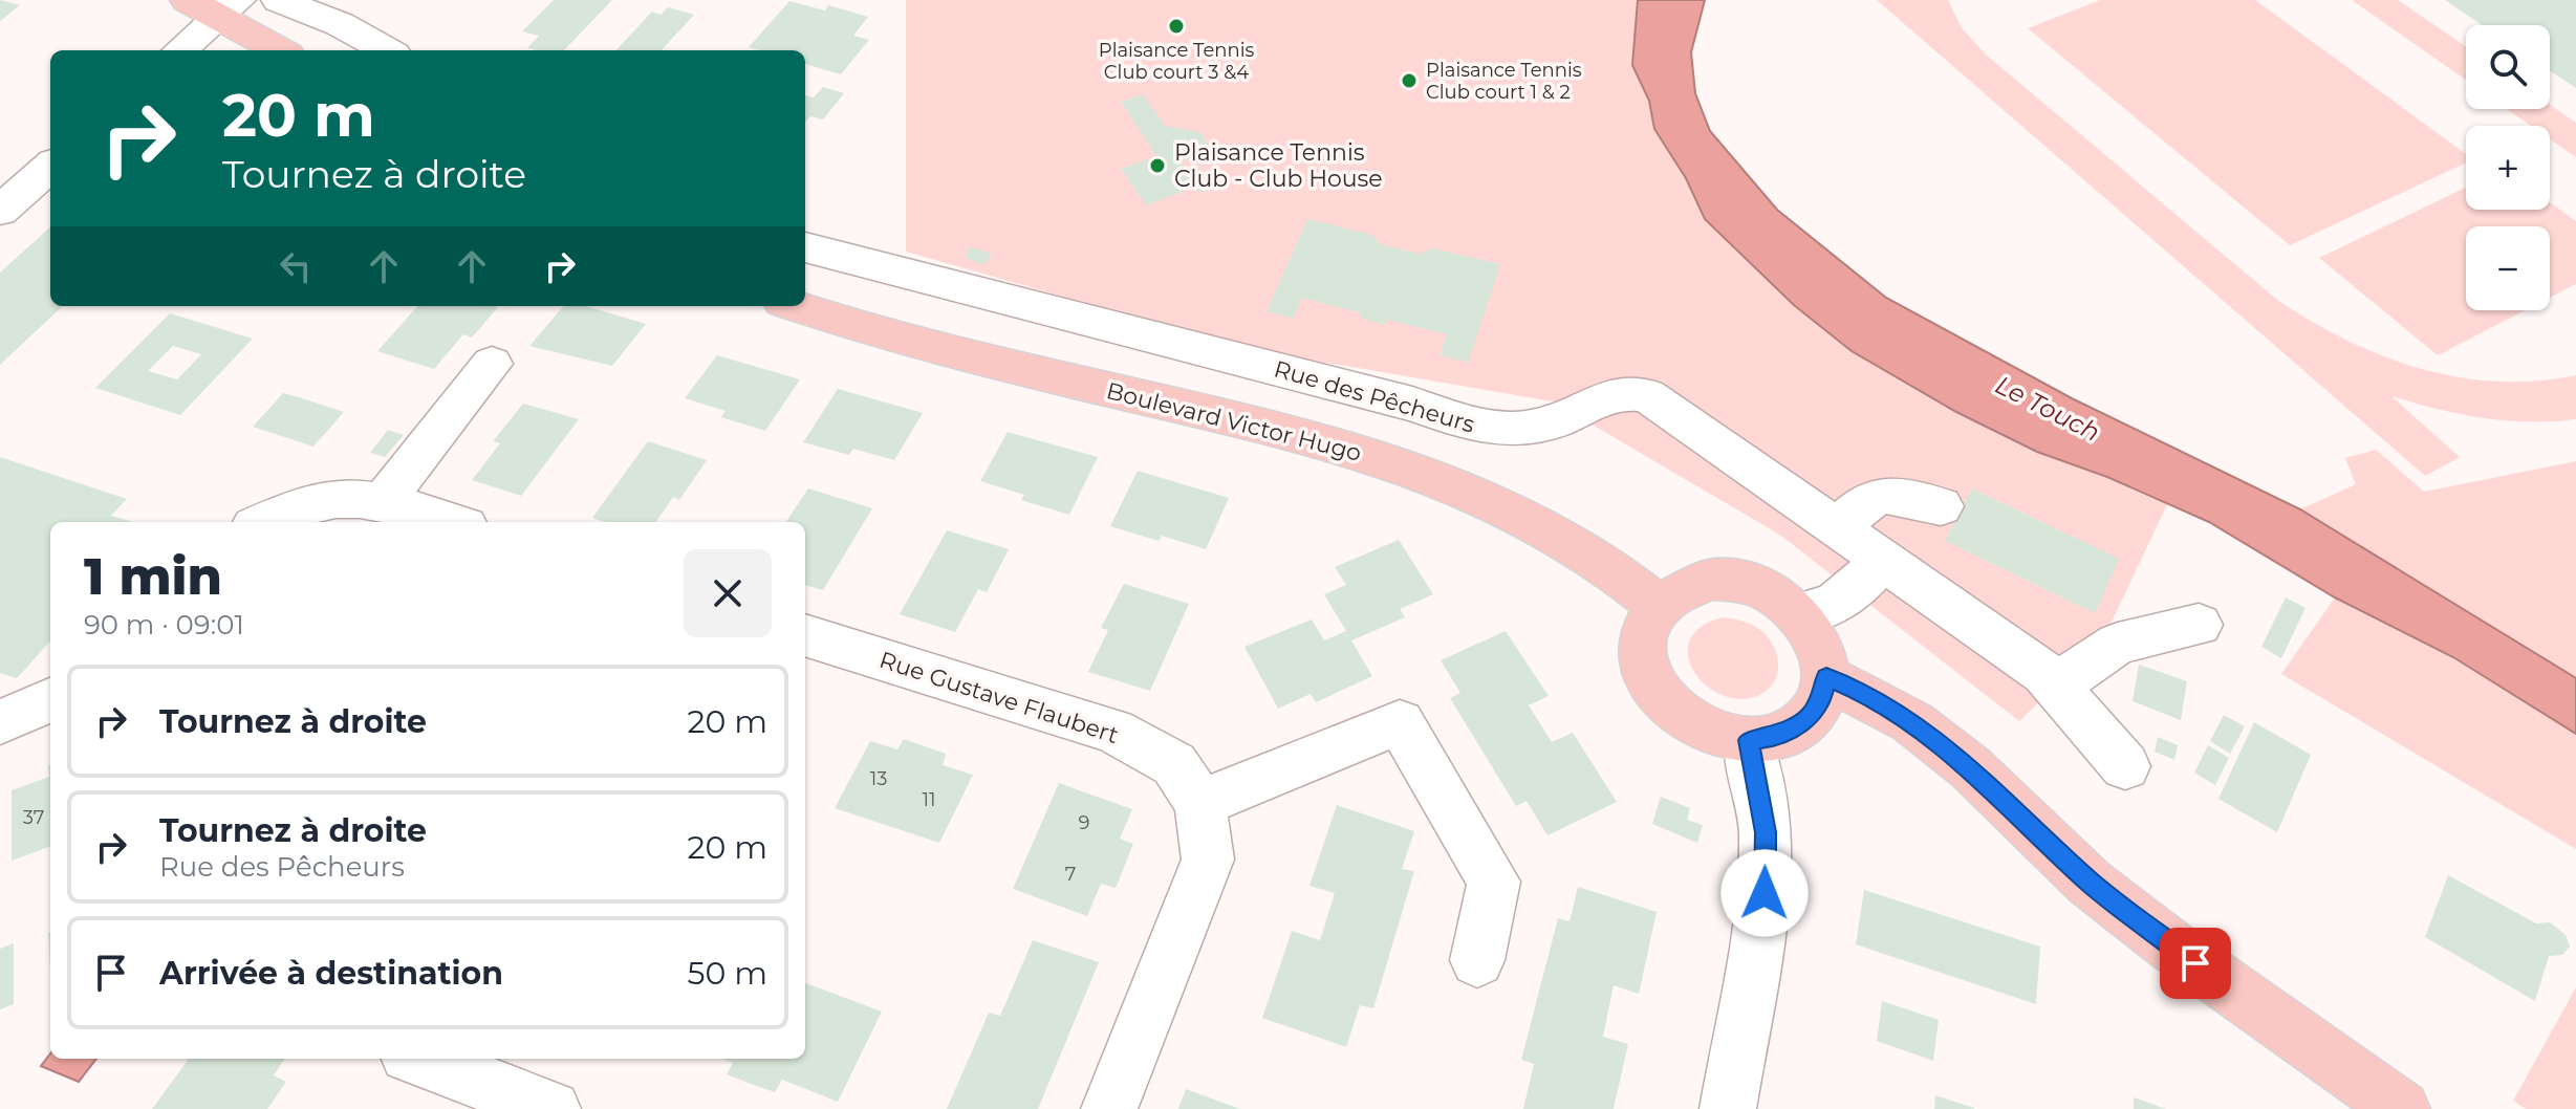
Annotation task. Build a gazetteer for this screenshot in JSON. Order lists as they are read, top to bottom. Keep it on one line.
{"streets":{"main road":["Boulevard Victor Hugo"],"street":["Rue des Pêcheurs","Rue Gustave Flaubert"]},"water":["Le Touch"],"places":["Plaisance Tennis Club court 3 &4","Plaisance Tennis Club court 1 & 2","Plaisance Tennis Club - Club House"],"house_numbers":["13","11","37","9","7"],"page":{"map_buttons":["+","−"],"turn":["20 m","Tournez à droite"],"heading":["1 min","90 m · 09:01"],"list":[{"name":"Tournez à droite","value":"20 m"},{"name":"Tournez à droite","note":"Rue des Pêcheurs","value":"20 m"},{"name":"Arrivée à destination","value":"50 m"}]}}
